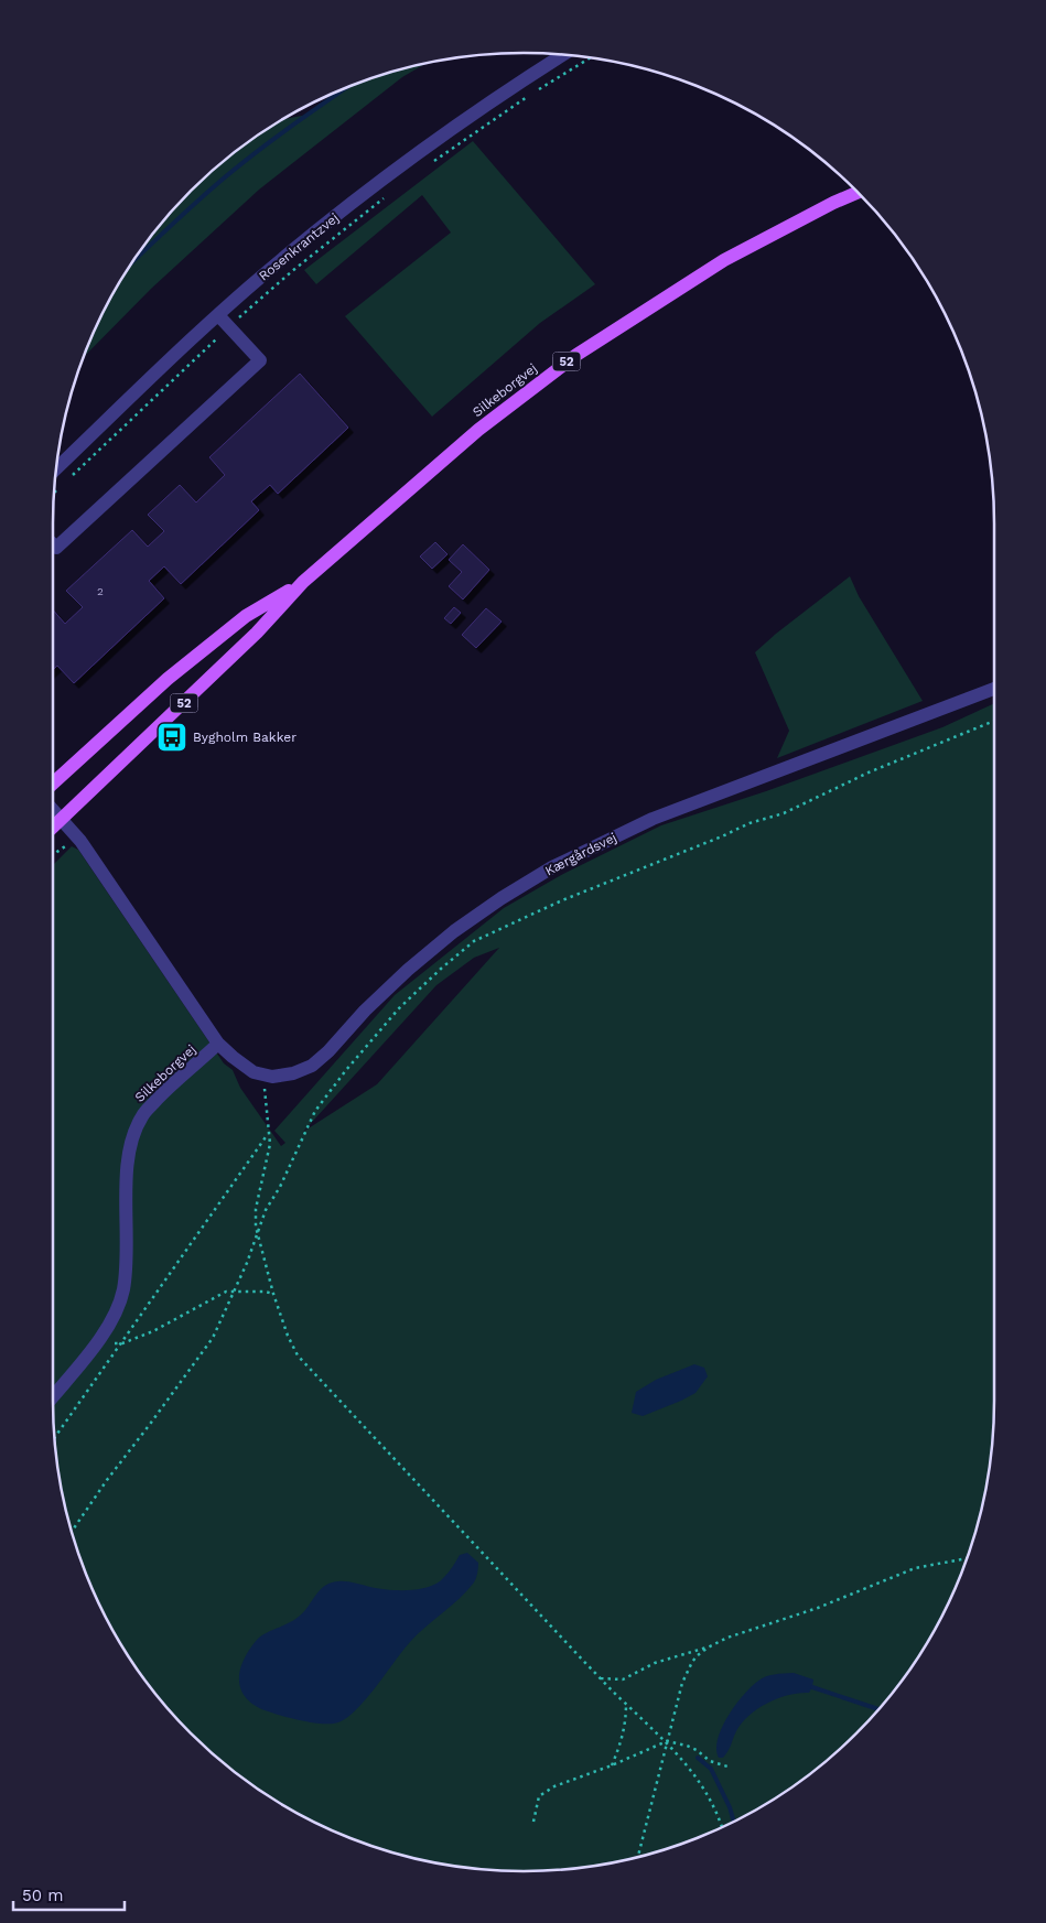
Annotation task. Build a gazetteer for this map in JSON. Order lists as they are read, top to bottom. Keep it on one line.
{"streets":{"main road":["52","Silkeborgvej"],"street":["Rosenkrantzvej","Kærgårdsvej"]},"places":{"bus stop":["Bygholm Bakker"]},"house_numbers":["2"],"scale_bar":"50 m"}
